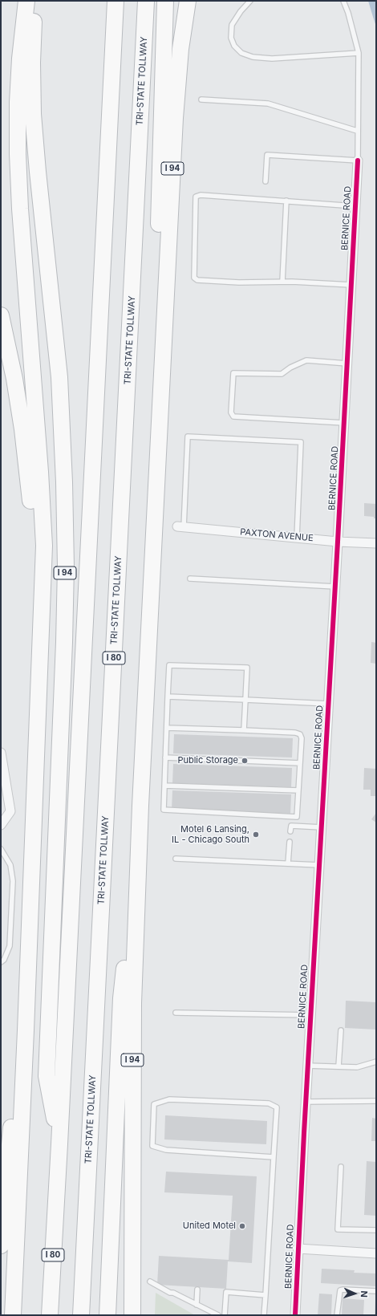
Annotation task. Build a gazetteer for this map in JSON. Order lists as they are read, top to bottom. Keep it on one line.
{"streets":{"highway":["TRI-STATE TOLLWAY","I 94","I 80"],"street":["BERNICE ROAD","PAXTON AVENUE"]},"crossings":[["I 94","I 80"],["BERNICE ROAD","PAXTON AVENUE"]],"places":["Public Storage","Motel 6 Lansing, IL - Chicago South","United Motel"],"north":"right"}
